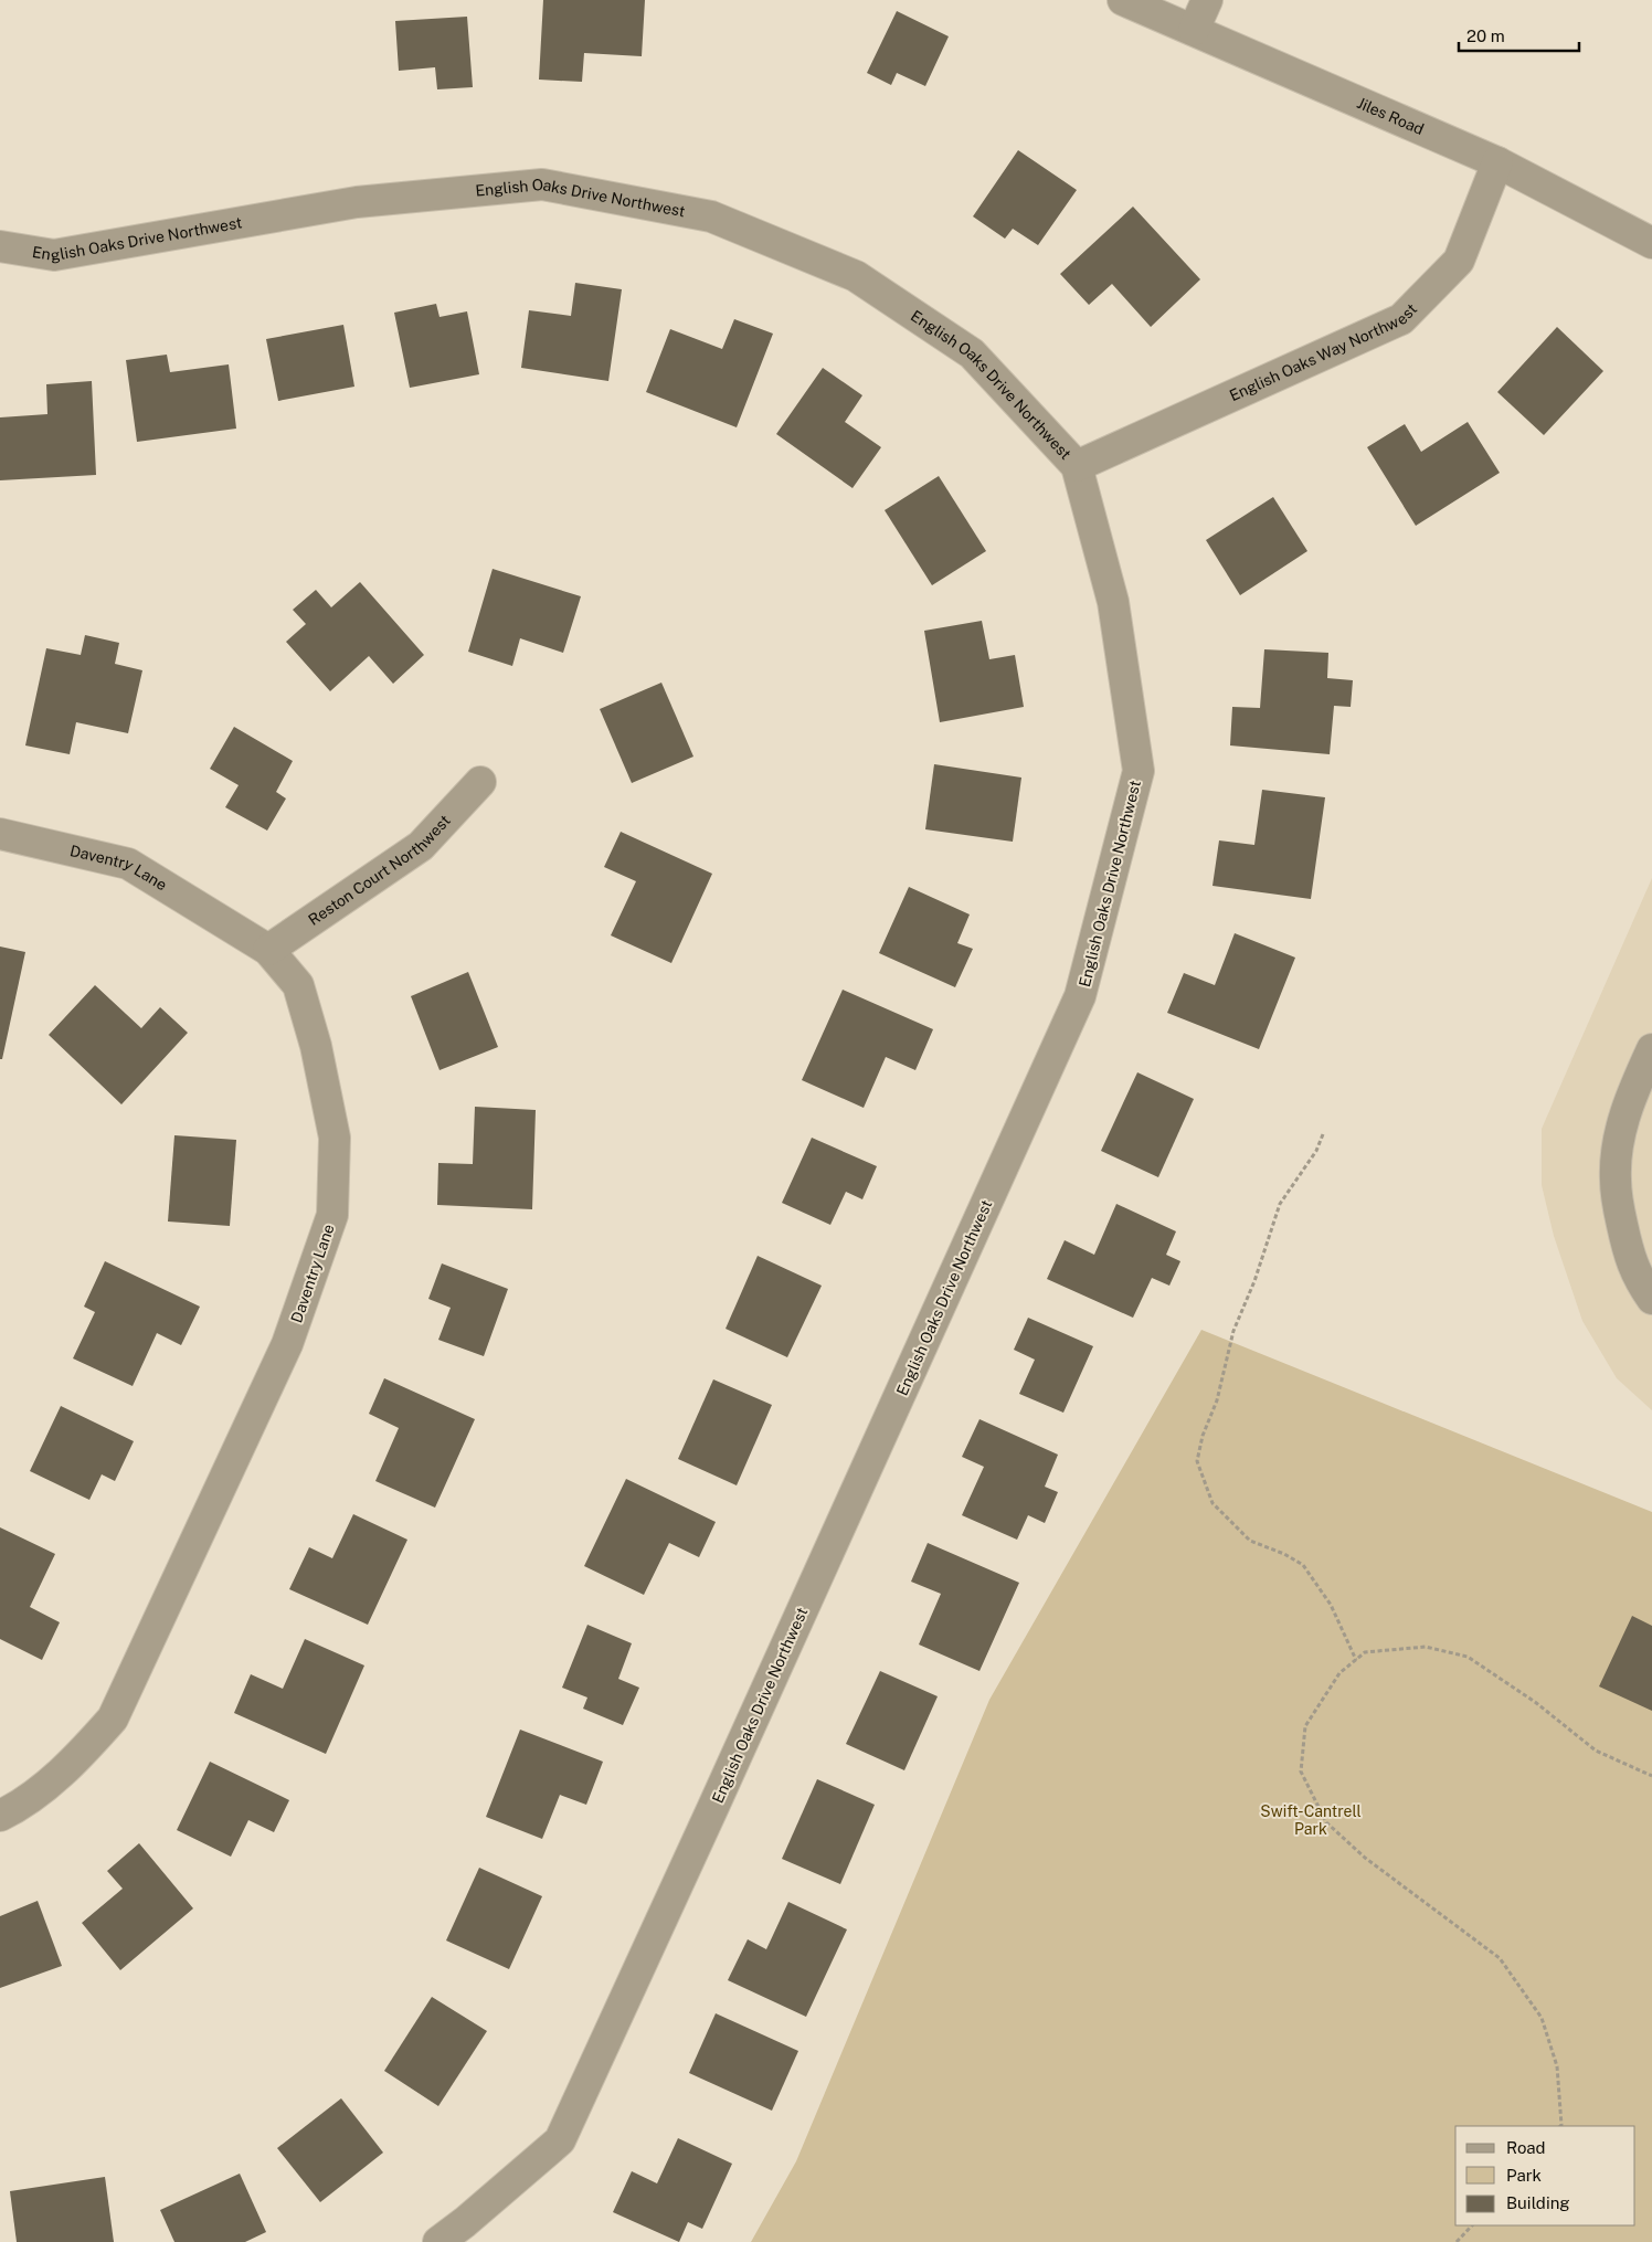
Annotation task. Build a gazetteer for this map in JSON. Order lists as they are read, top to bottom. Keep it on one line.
{"streets":{"street":["Jiles Road","English Oaks Drive Northwest","English Oaks Way Northwest","Daventry Lane","Reston Court Northwest"]},"crossings":[["Jiles Road","English Oaks Way Northwest"],["English Oaks Drive Northwest","English Oaks Way Northwest"],["Daventry Lane","Reston Court Northwest"]],"parks":["Swift-Cantrell Park"],"legend":["Road","Park","Building"],"scale_bar":"20 m"}
